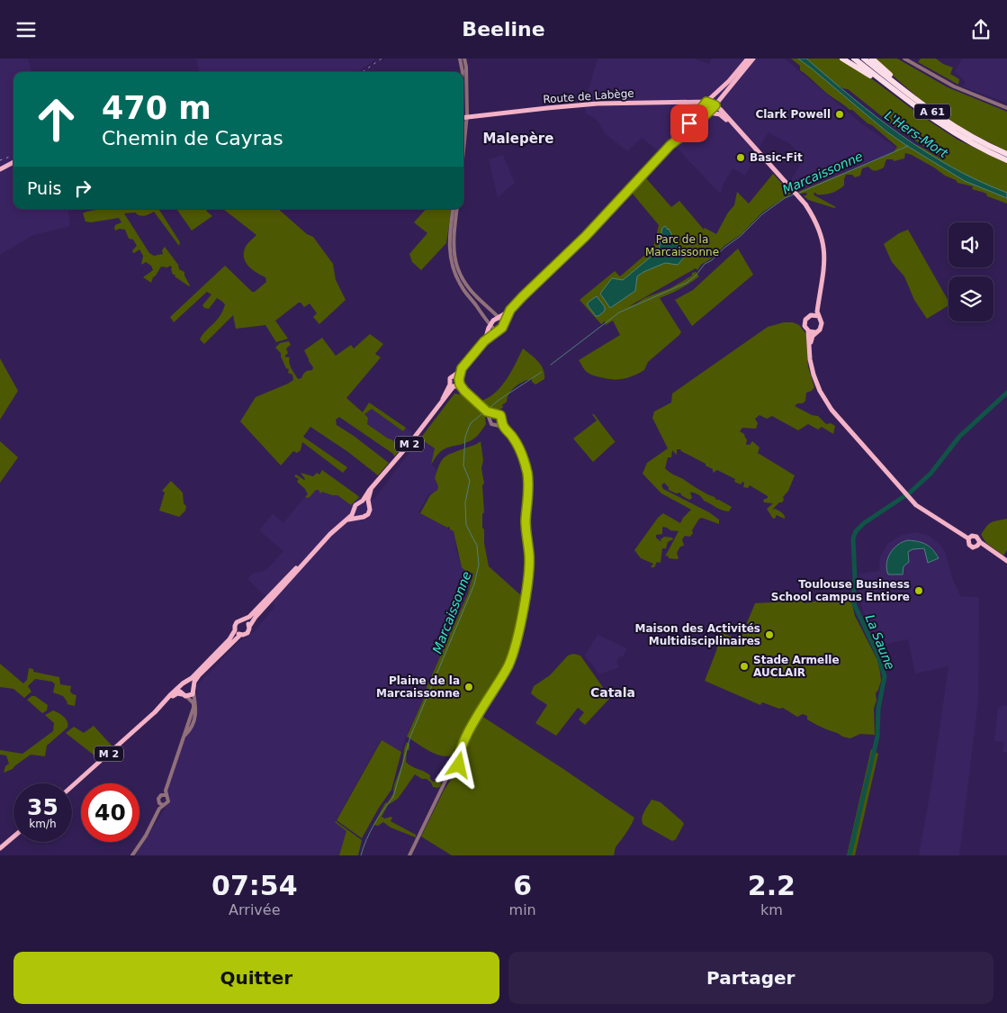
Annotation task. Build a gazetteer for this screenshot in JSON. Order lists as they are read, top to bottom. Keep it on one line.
{"streets":{"highway":["A 61"],"main road":["Route de Labège","M 2"]},"crossings":[["Route de Labège","M 2"]],"districts":["Malepère","Catala"],"water":["L'Hers-Mort","Marcaissonne","La Saune"],"parks":["Parc de la Marcaissonne"],"places":["Clark Powell","Basic-Fit","Toulouse Business School campus Entiore","Maison des Activités Multidisciplinaires","Stade Armelle AUCLAIR","Plaine de la Marcaissonne"],"page":{"header":"Beeline","turn":["470 m","Chemin de Cayras"],"then":"Puis","speed":"35 km/h","limit":"40","eta":["07:54","Arrivée","6","min","2.2","km"],"buttons":["Quitter","Partager"]}}
